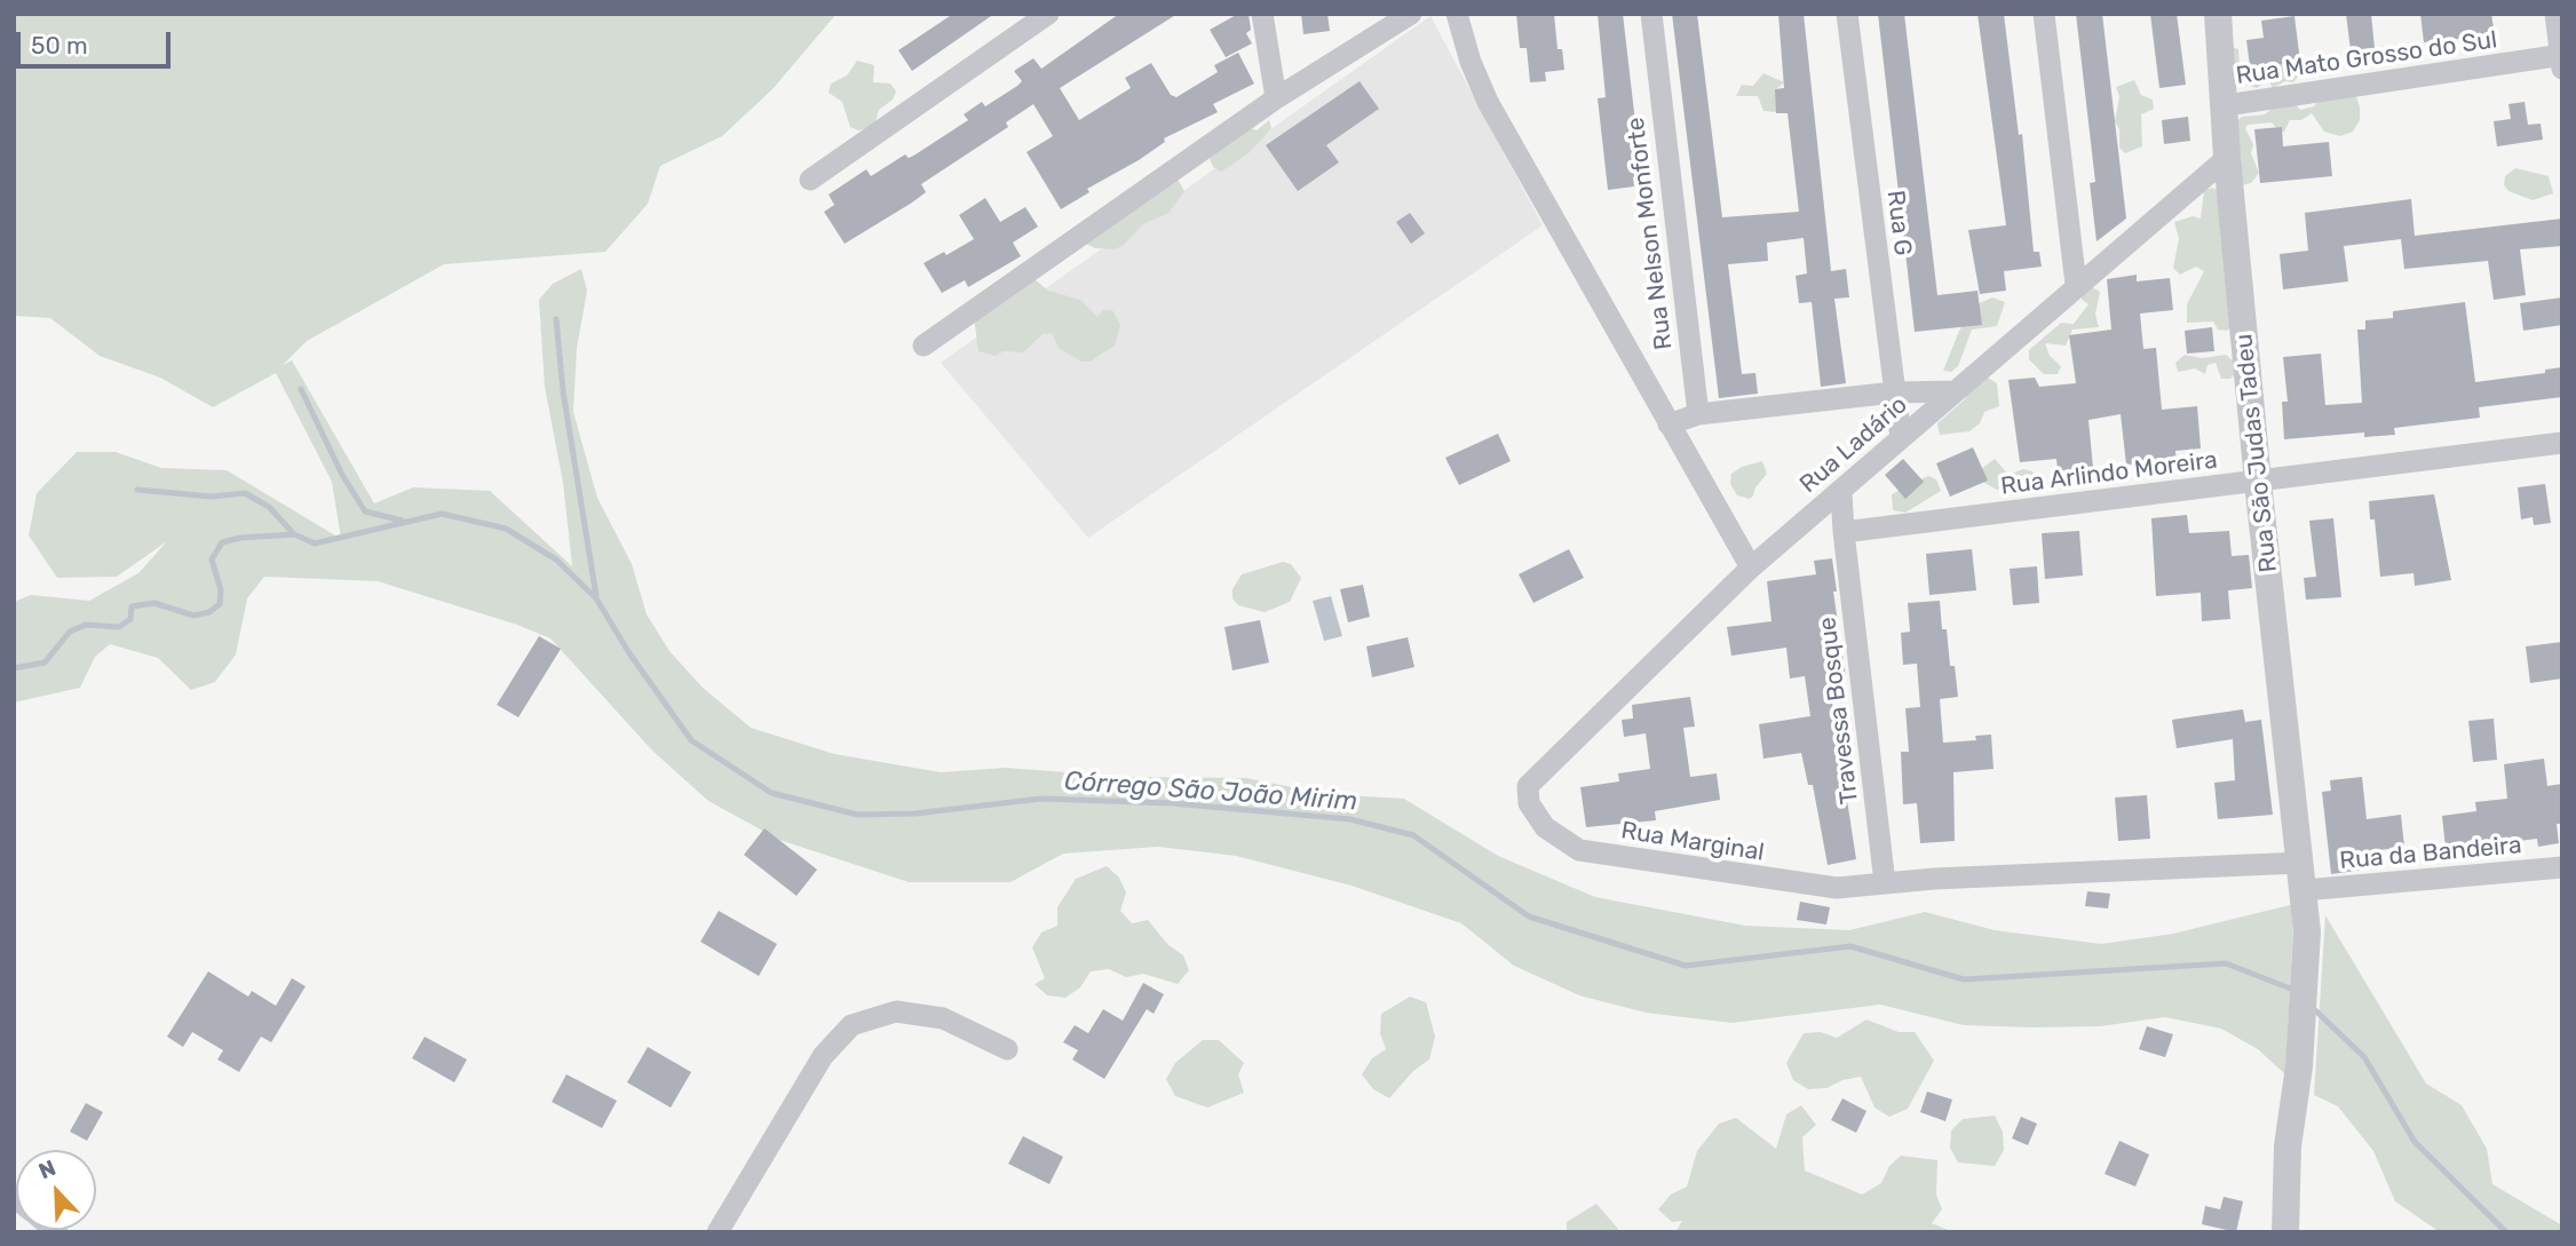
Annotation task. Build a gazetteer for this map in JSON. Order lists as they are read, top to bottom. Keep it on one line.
{"streets":{"street":["Rua Mato Grosso do Sul","Rua G","Rua Nelson Monforte","Rua Ladário","Rua São Judas Tadeu","Rua Arlindo Moreira","Travessa Bosque","Rua Marginal","Rua da Bandeira"]},"crossings":[["Rua Mato Grosso do Sul","Rua São Judas Tadeu"],["Rua G","Rua Ladário"],["Rua Ladário","Rua São Judas Tadeu"],["Rua Ladário","Rua Marginal"],["Rua São Judas Tadeu","Rua Arlindo Moreira"],["Rua São Judas Tadeu","Rua Marginal"],["Rua São Judas Tadeu","Rua da Bandeira"],["Rua Arlindo Moreira","Travessa Bosque"],["Travessa Bosque","Rua Marginal"],["Rua Marginal","Rua da Bandeira"]],"water":["Córrego São João Mirim"],"scale_bar":"50 m","north":"top left"}
